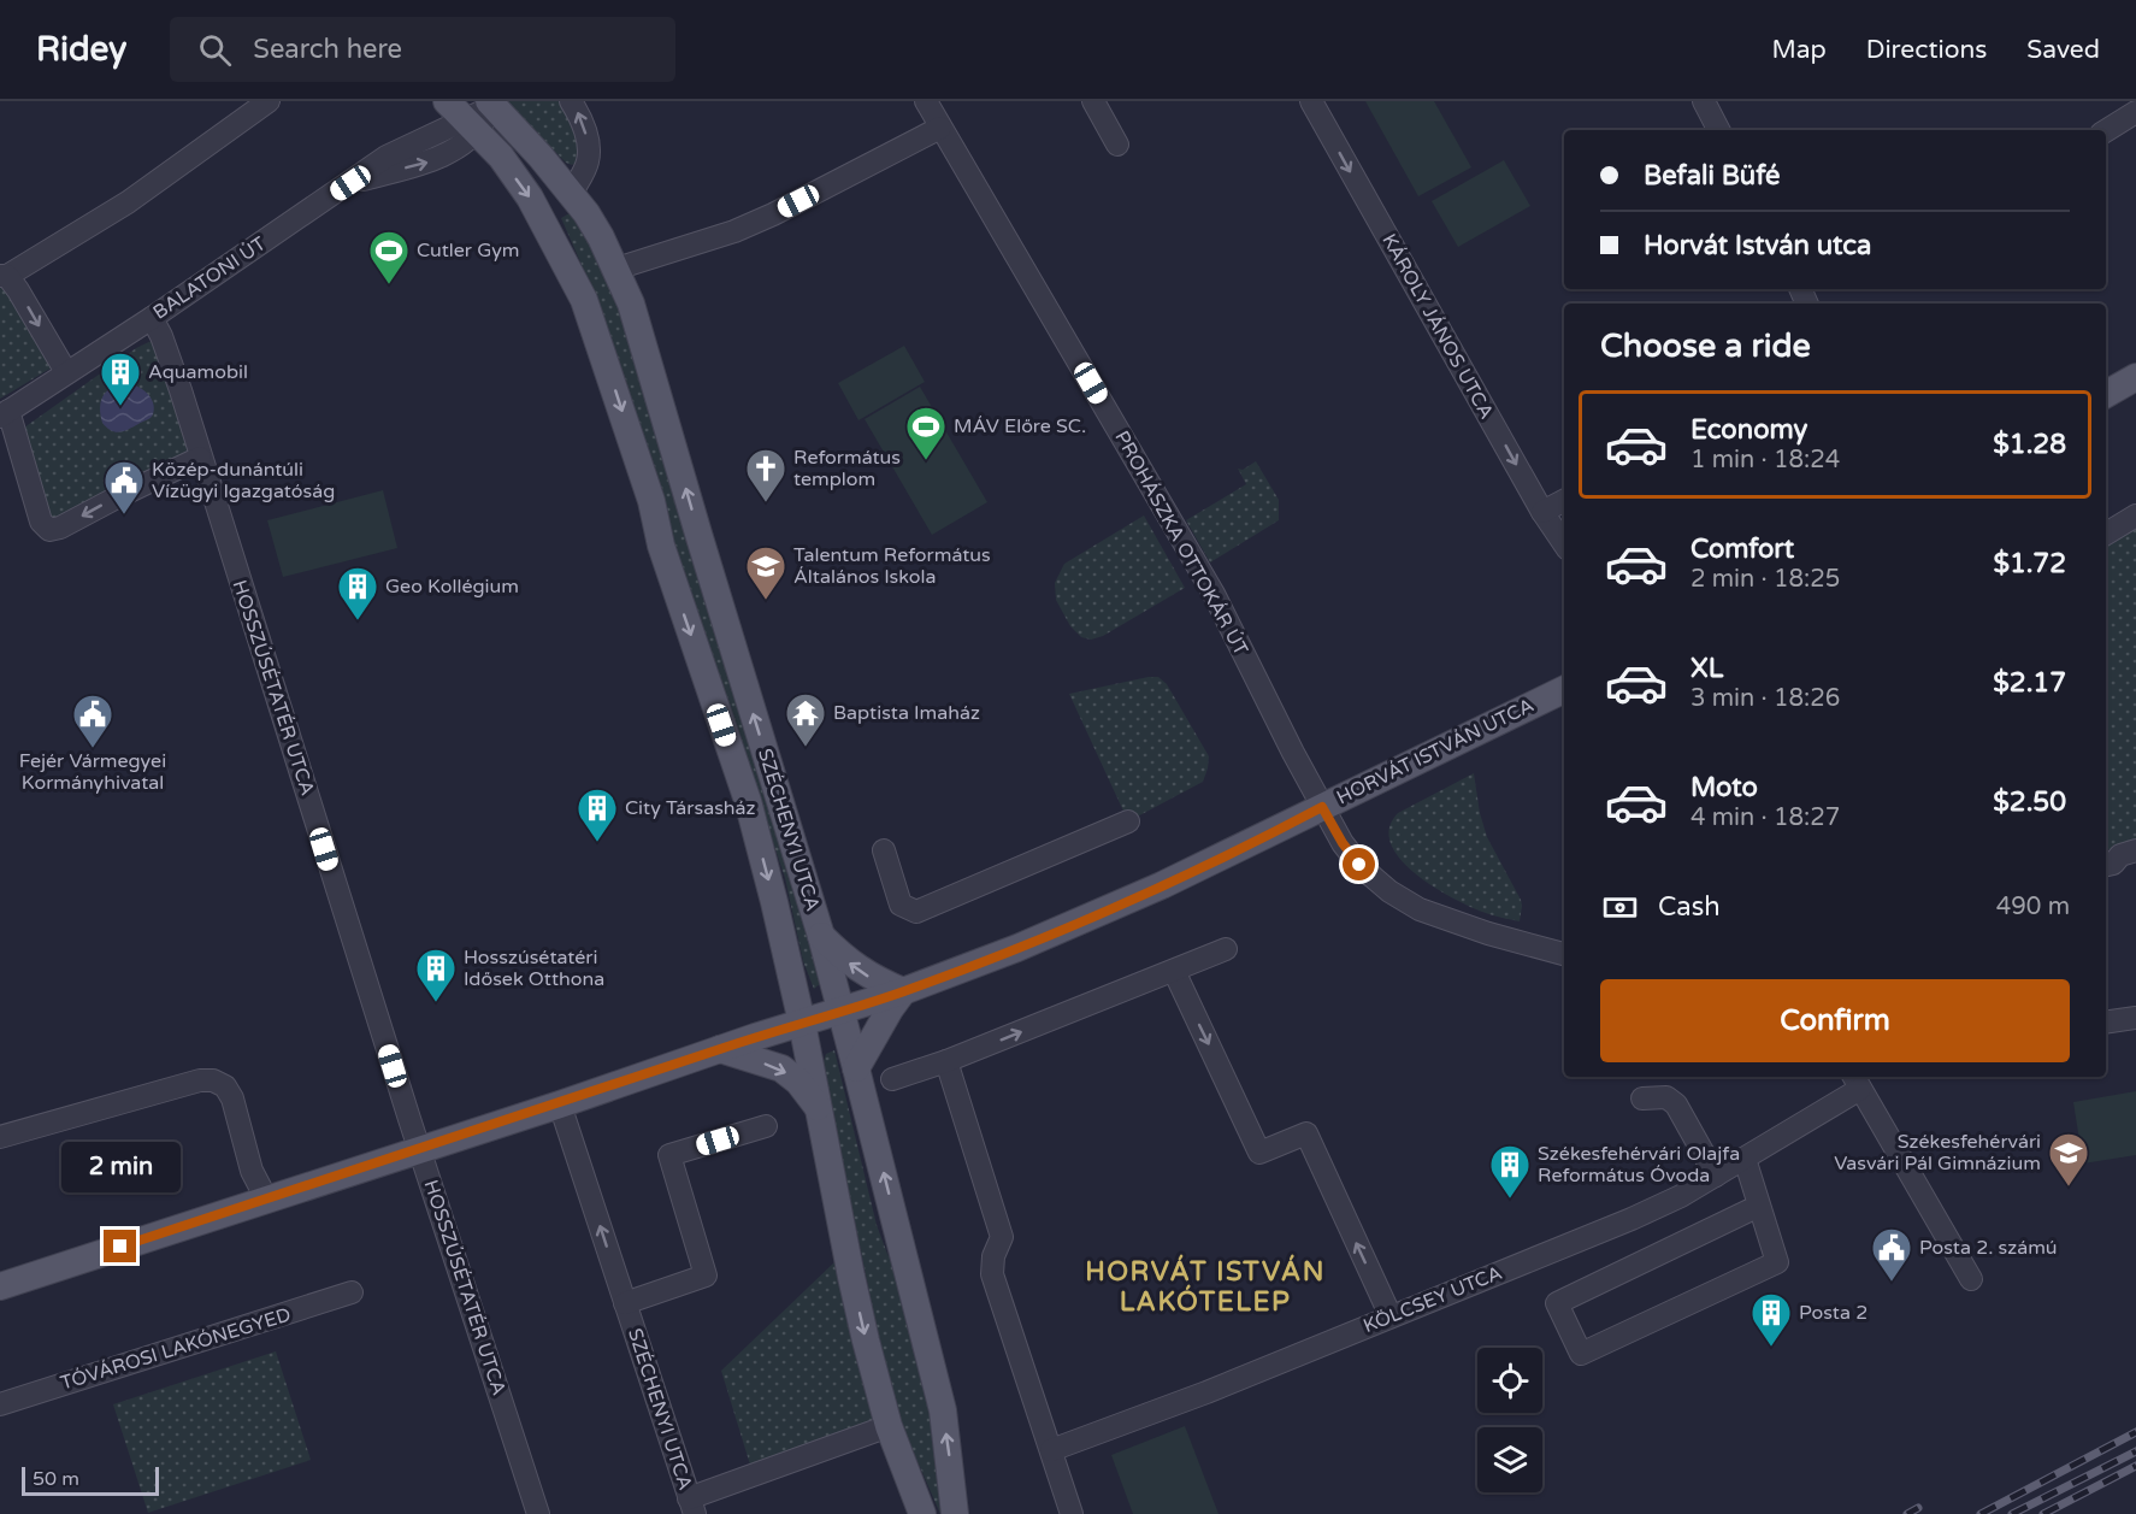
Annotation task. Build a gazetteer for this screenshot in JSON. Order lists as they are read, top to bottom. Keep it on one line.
{"streets":{"main road":["HORVÁT ISTVÁN UTCA","SZÉCHENYI UTCA"],"street":["BALATONI ÚT","KÁROLY JÁNOS UTCA","PROHÁSZKA OTTOKÁR ÚT","HOSSZÚSÉTATÉR UTCA","KÖLCSEY UTCA","TÓVÁROSI LAKÓNEGYED"]},"crossings":[["BALATONI ÚT","HOSSZÚSÉTATÉR UTCA"],["BALATONI ÚT","SZÉCHENYI UTCA"],["PROHÁSZKA OTTOKÁR ÚT","HORVÁT ISTVÁN UTCA"],["HOSSZÚSÉTATÉR UTCA","HORVÁT ISTVÁN UTCA"],["HORVÁT ISTVÁN UTCA","SZÉCHENYI UTCA"]],"one_way":["KÁROLY JÁNOS UTCA"],"districts":["HORVÁT ISTVÁN LAKÓTELEP"],"places":{"sports":["Cutler Gym","MÁV Előre SC."],"building":["Aquamobil","Geo Kollégium","City Társasház","Hosszúsétatéri Idősek Otthona","Székesfehérvári Olajfa Református Óvoda","Posta 2"],"church":["Református templom"],"public building":["Közép-dunántúli Vízügyi Igazgatóság","Fejér Vármegyei Kormányhivatal","Posta 2. számú"],"school or university":["Talentum Református Általános Iskola","Székesfehérvári Vasvári Pál Gimnázium"],"temple":["Baptista Imaház"]},"scale_bar":"50 m","page":{"header":"Ridey","search":"Search here","nav":["Map","Directions","Saved"],"banner":["Befali Büfé","Horvát István utca"],"heading":"Choose a ride","list":[{"name":"Economy","note":"1 min · 18:24","value":"$1.28"},{"name":"Comfort","note":"2 min · 18:25","value":"$1.72"},{"name":"XL","note":"3 min · 18:26","value":"$2.17"},{"name":"Moto","note":"4 min · 18:27","value":"$2.50"}],"pay":["Cash","490 m"],"buttons":"Confirm","bubble":"2 min","scale":"50 m"}}
